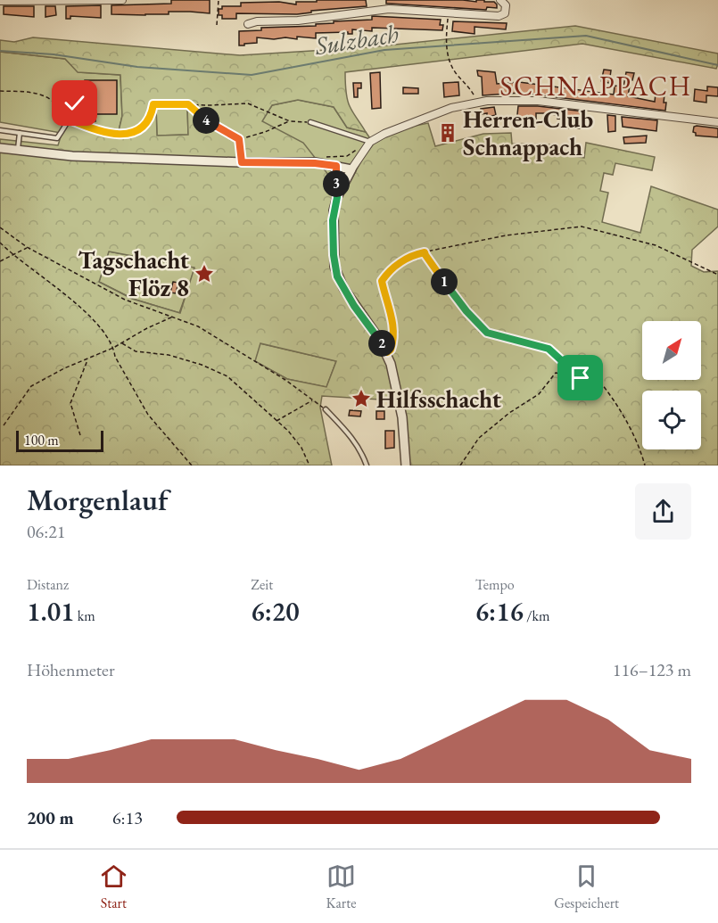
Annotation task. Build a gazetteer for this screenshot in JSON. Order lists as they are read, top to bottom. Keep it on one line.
{"districts":["SCHNAPPACH"],"water":["Sulzbach"],"places":{"building":["Herren-Club Schnappach"],"place":["Tagschacht Flöz 8","Hilfsschacht"]},"scale_bar":"100 m","north":"top right","page":{"pins":["4","3","1","2"],"scale":"100 m","heading":["Morgenlauf","06:21"],"stats":[["Distanz","1.01 km"],["Zeit","6:20"],["Tempo","6:16 /km"]],"chart":["Höhenmeter","116–123 m"],"list":[{"name":"200 m","note":"6:13"}],"tabs":["Start","Karte","Gespeichert"]}}
